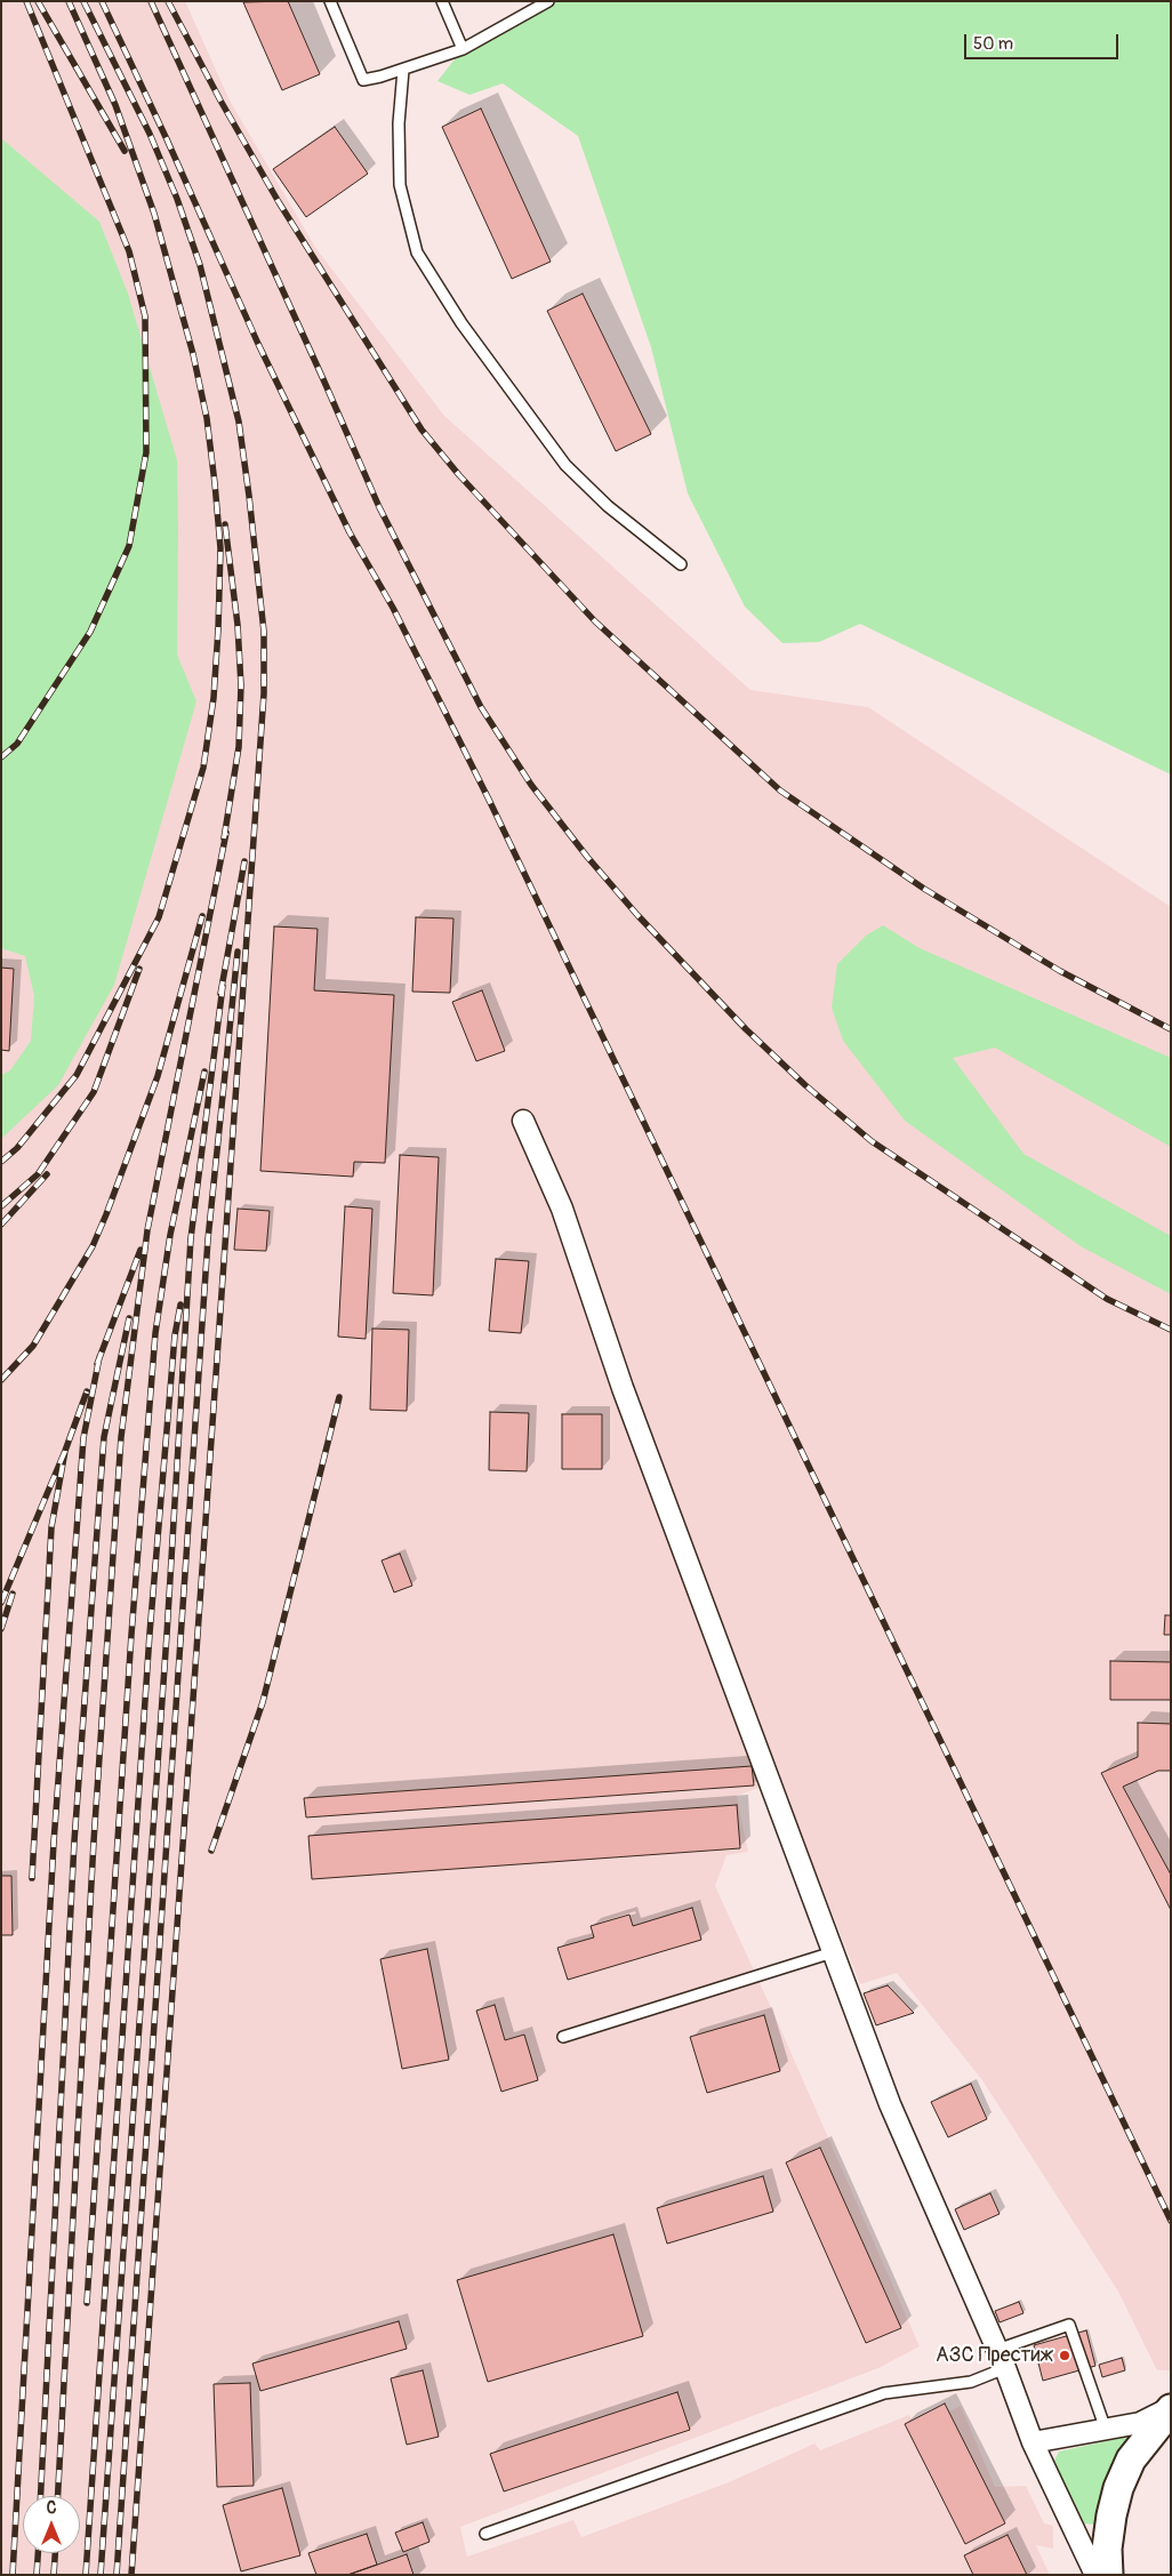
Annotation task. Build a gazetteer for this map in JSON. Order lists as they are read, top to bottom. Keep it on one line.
{"places":["АЗС Престиж"],"scale_bar":"50 m","north":"top"}
